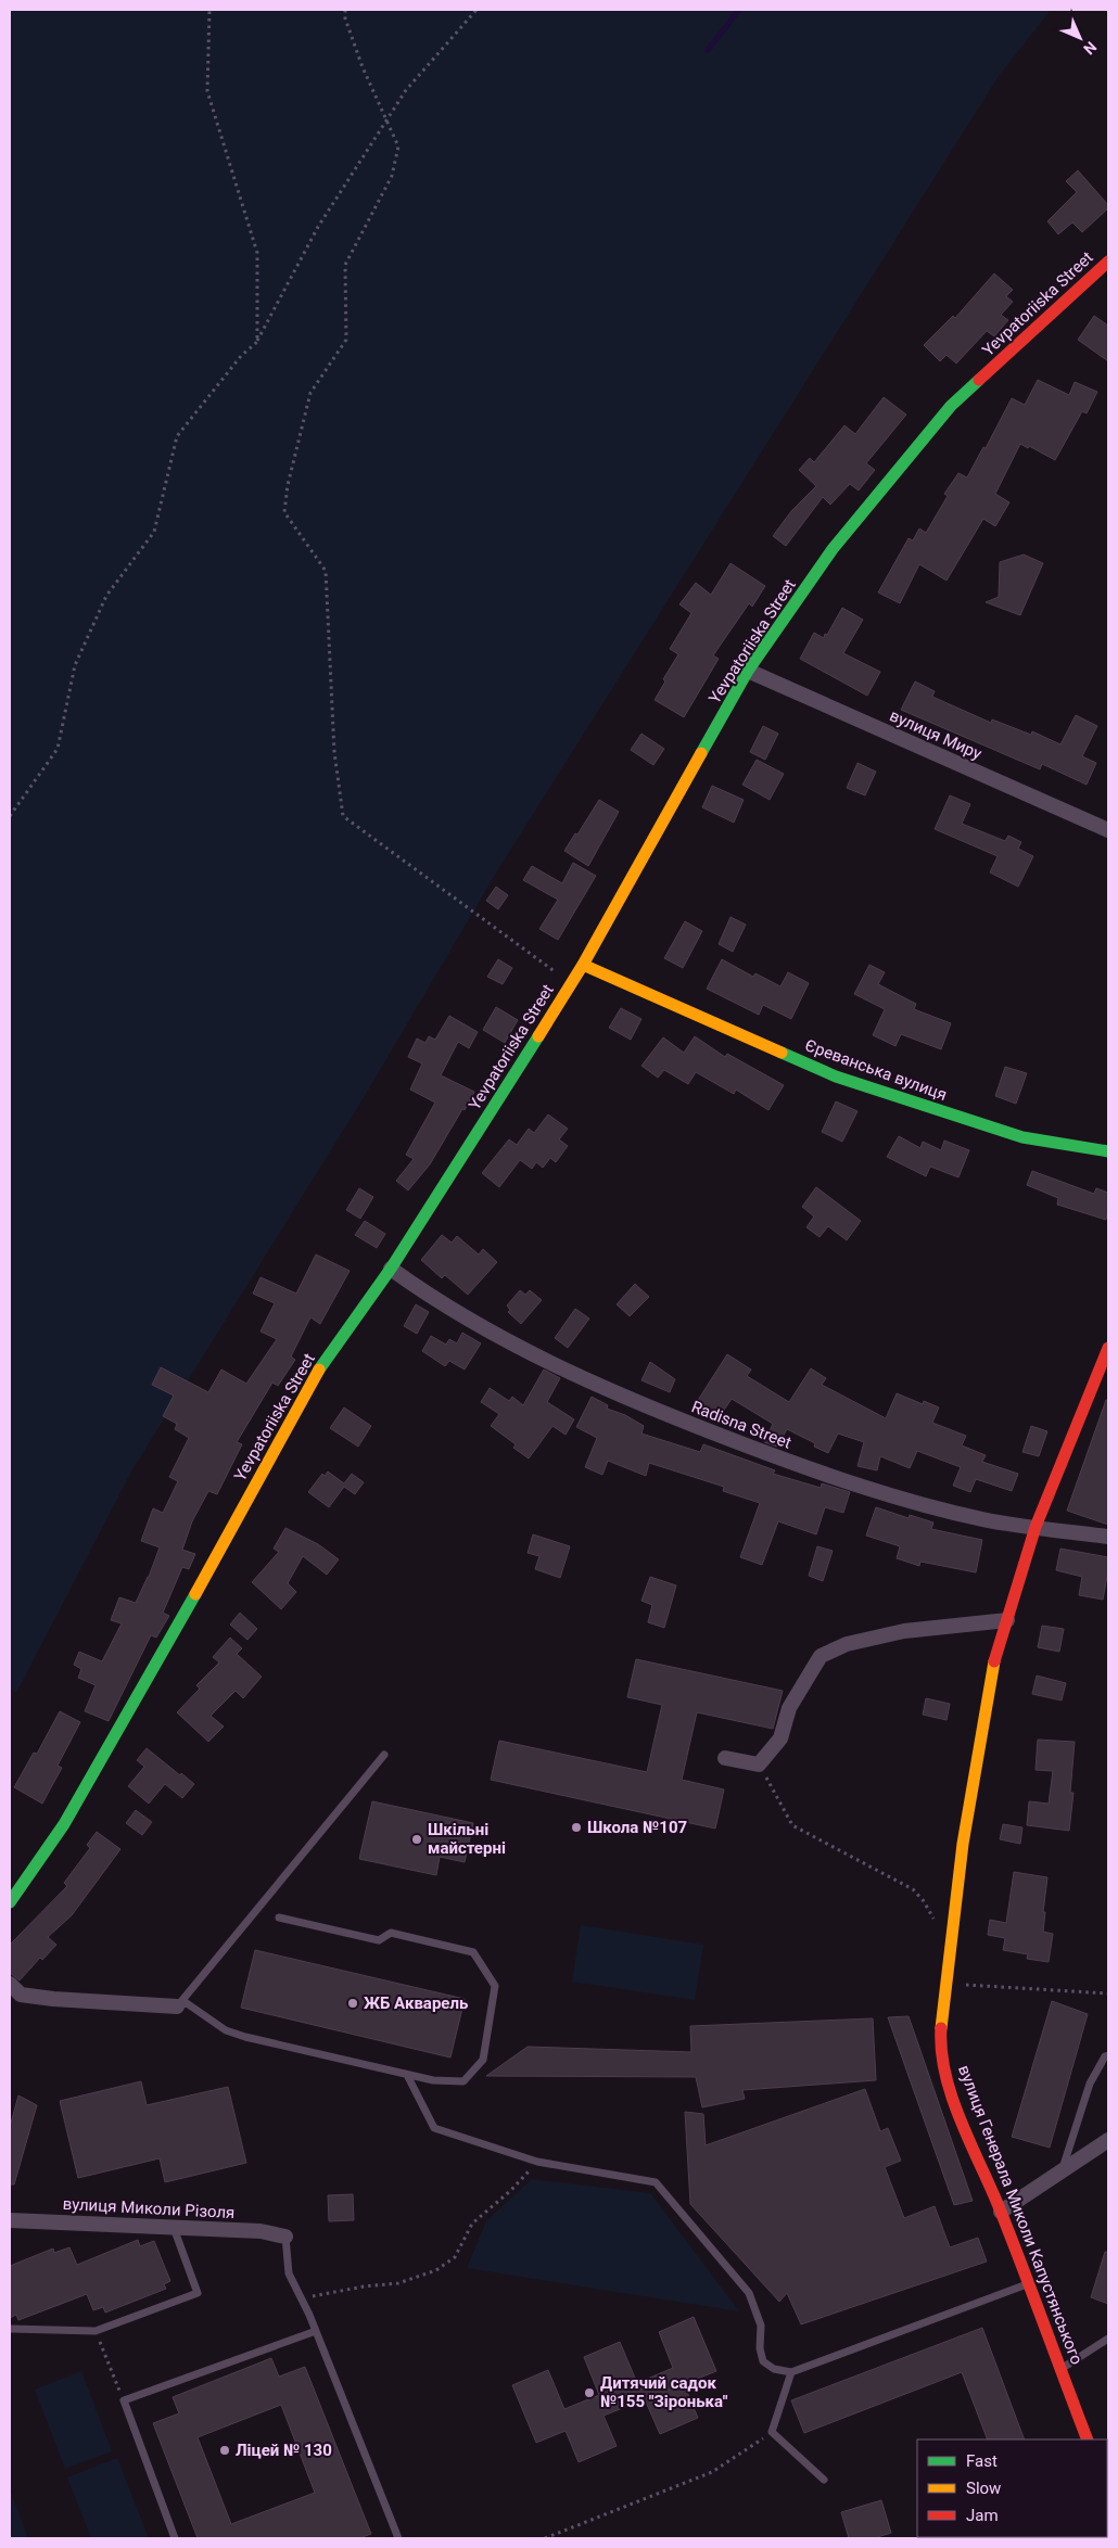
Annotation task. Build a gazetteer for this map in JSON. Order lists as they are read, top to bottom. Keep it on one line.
{"streets":{"street":["Yevpatoriiska Street","вулиця Миру","Єреванська вулиця","Radisna Street","вулиця Миколи Різоля","вулиця Генерала Миколи Капустянського"]},"crossings":[["Yevpatoriiska Street","вулиця Миру"],["Yevpatoriiska Street","Єреванська вулиця"],["Yevpatoriiska Street","Radisna Street"],["Radisna Street","вулиця Генерала Миколи Капустянського"]],"places":["Школа №107","Шкільні майстерні","ЖБ Акварель","Дитячий садок №155 \"Зіронька\"","Ліцей № 130"],"legend":["Fast","Slow","Jam"],"north":"bottom right"}
